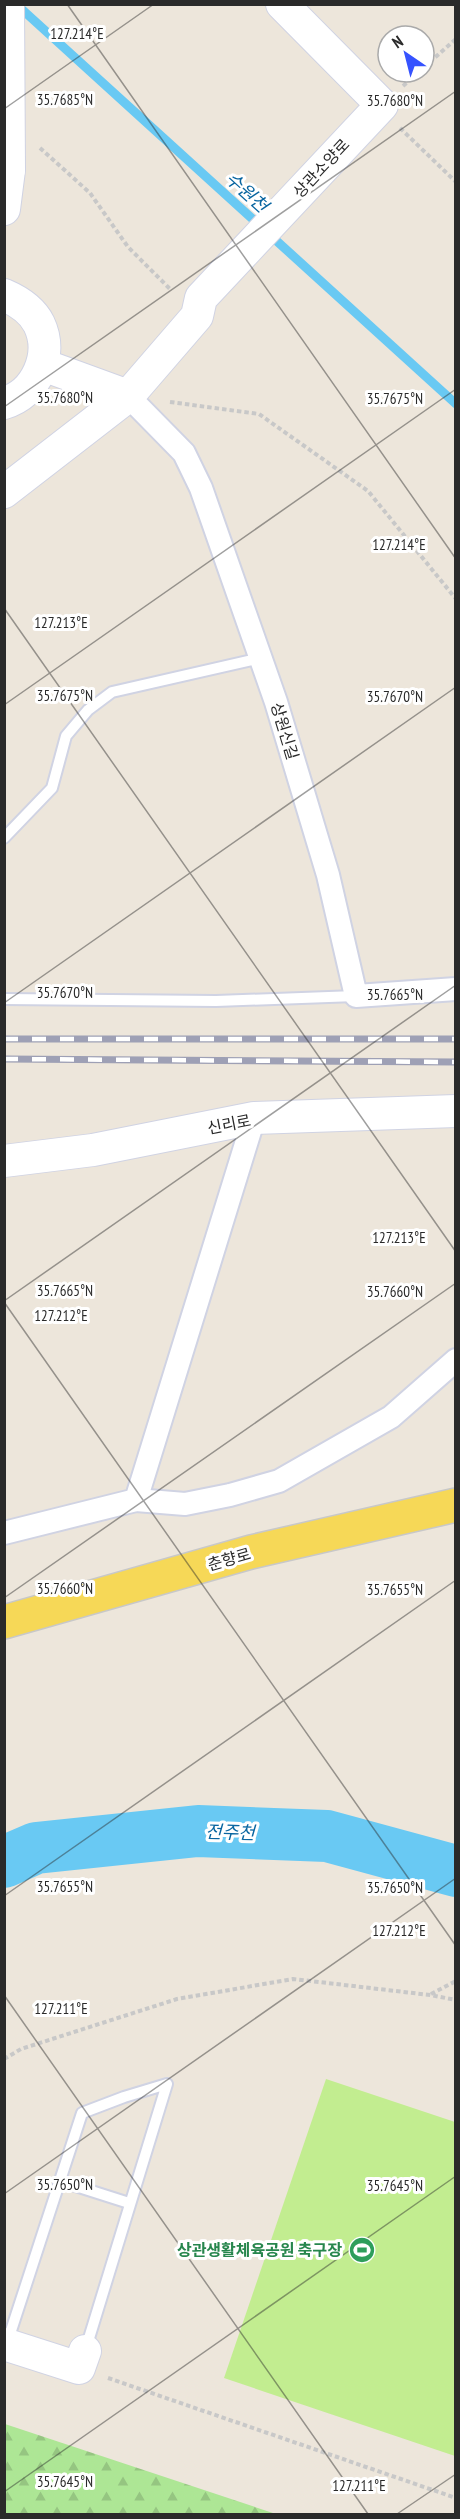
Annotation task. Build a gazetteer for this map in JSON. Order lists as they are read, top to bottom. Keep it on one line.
{"streets":{"main road":["상관소양로","신리로","춘향로"],"street":["상원신길"]},"crossings":[["상관소양로","상원신길"]],"water":["수원천","전주천"],"places":{"sports":["상관생활체육공원 축구장"]},"north":"top left","coordinates":["127.214°E","35.7685°N","35.7680°N","35.7675°N","127.213°E","35.7670°N","35.7665°N","35.7660°N","127.212°E","35.7655°N","35.7650°N","127.211°E","35.7645°N"]}
